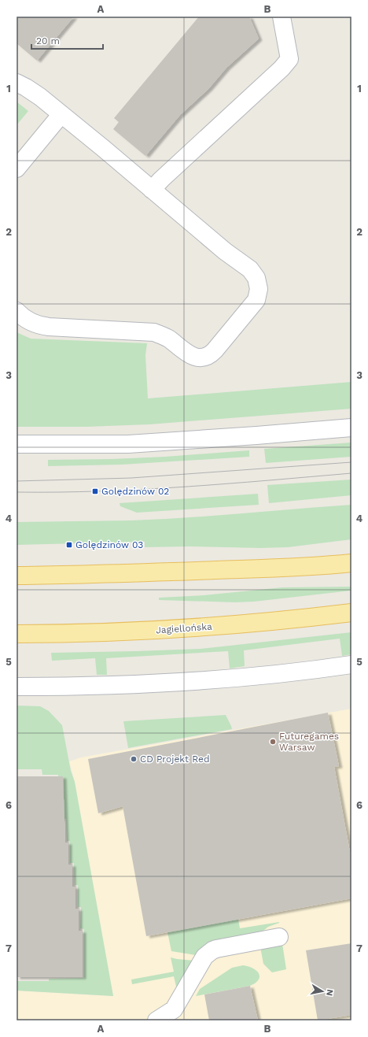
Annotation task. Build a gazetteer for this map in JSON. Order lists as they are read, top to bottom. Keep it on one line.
{"streets":{"main road":["Jagiellońska"]},"places":{"transit":["Golędzinów 02","Golędzinów 03"],"other":["Futuregames Warsaw","CD Projekt Red"]},"scale_bar":"20 m","north":"right","grid":{"columns":["A","B"],"rows":["1","2","3","4","5","6","7"]}}
